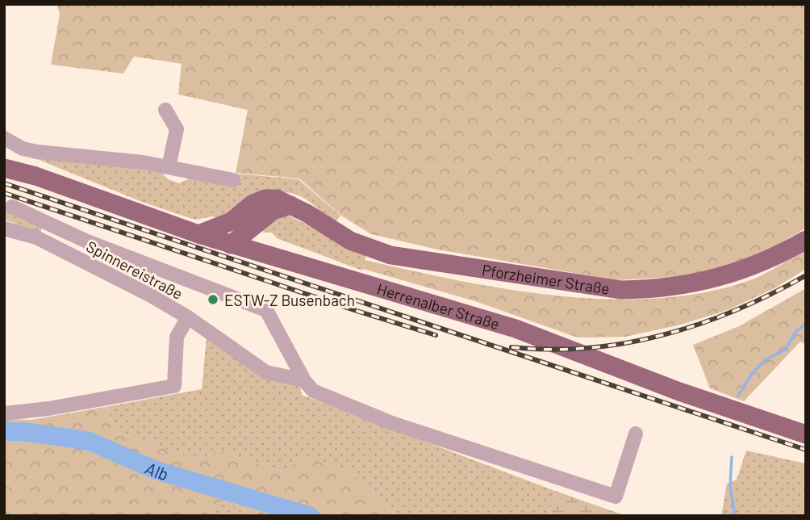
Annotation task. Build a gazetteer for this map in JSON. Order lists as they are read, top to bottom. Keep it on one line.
{"streets":{"main road":["Pforzheimer Straße","Herrenalber Straße"],"street":["Spinnereistraße"]},"crossings":[["Pforzheimer Straße","Herrenalber Straße"]],"water":["Alb"],"places":["ESTW-Z Busenbach"]}
